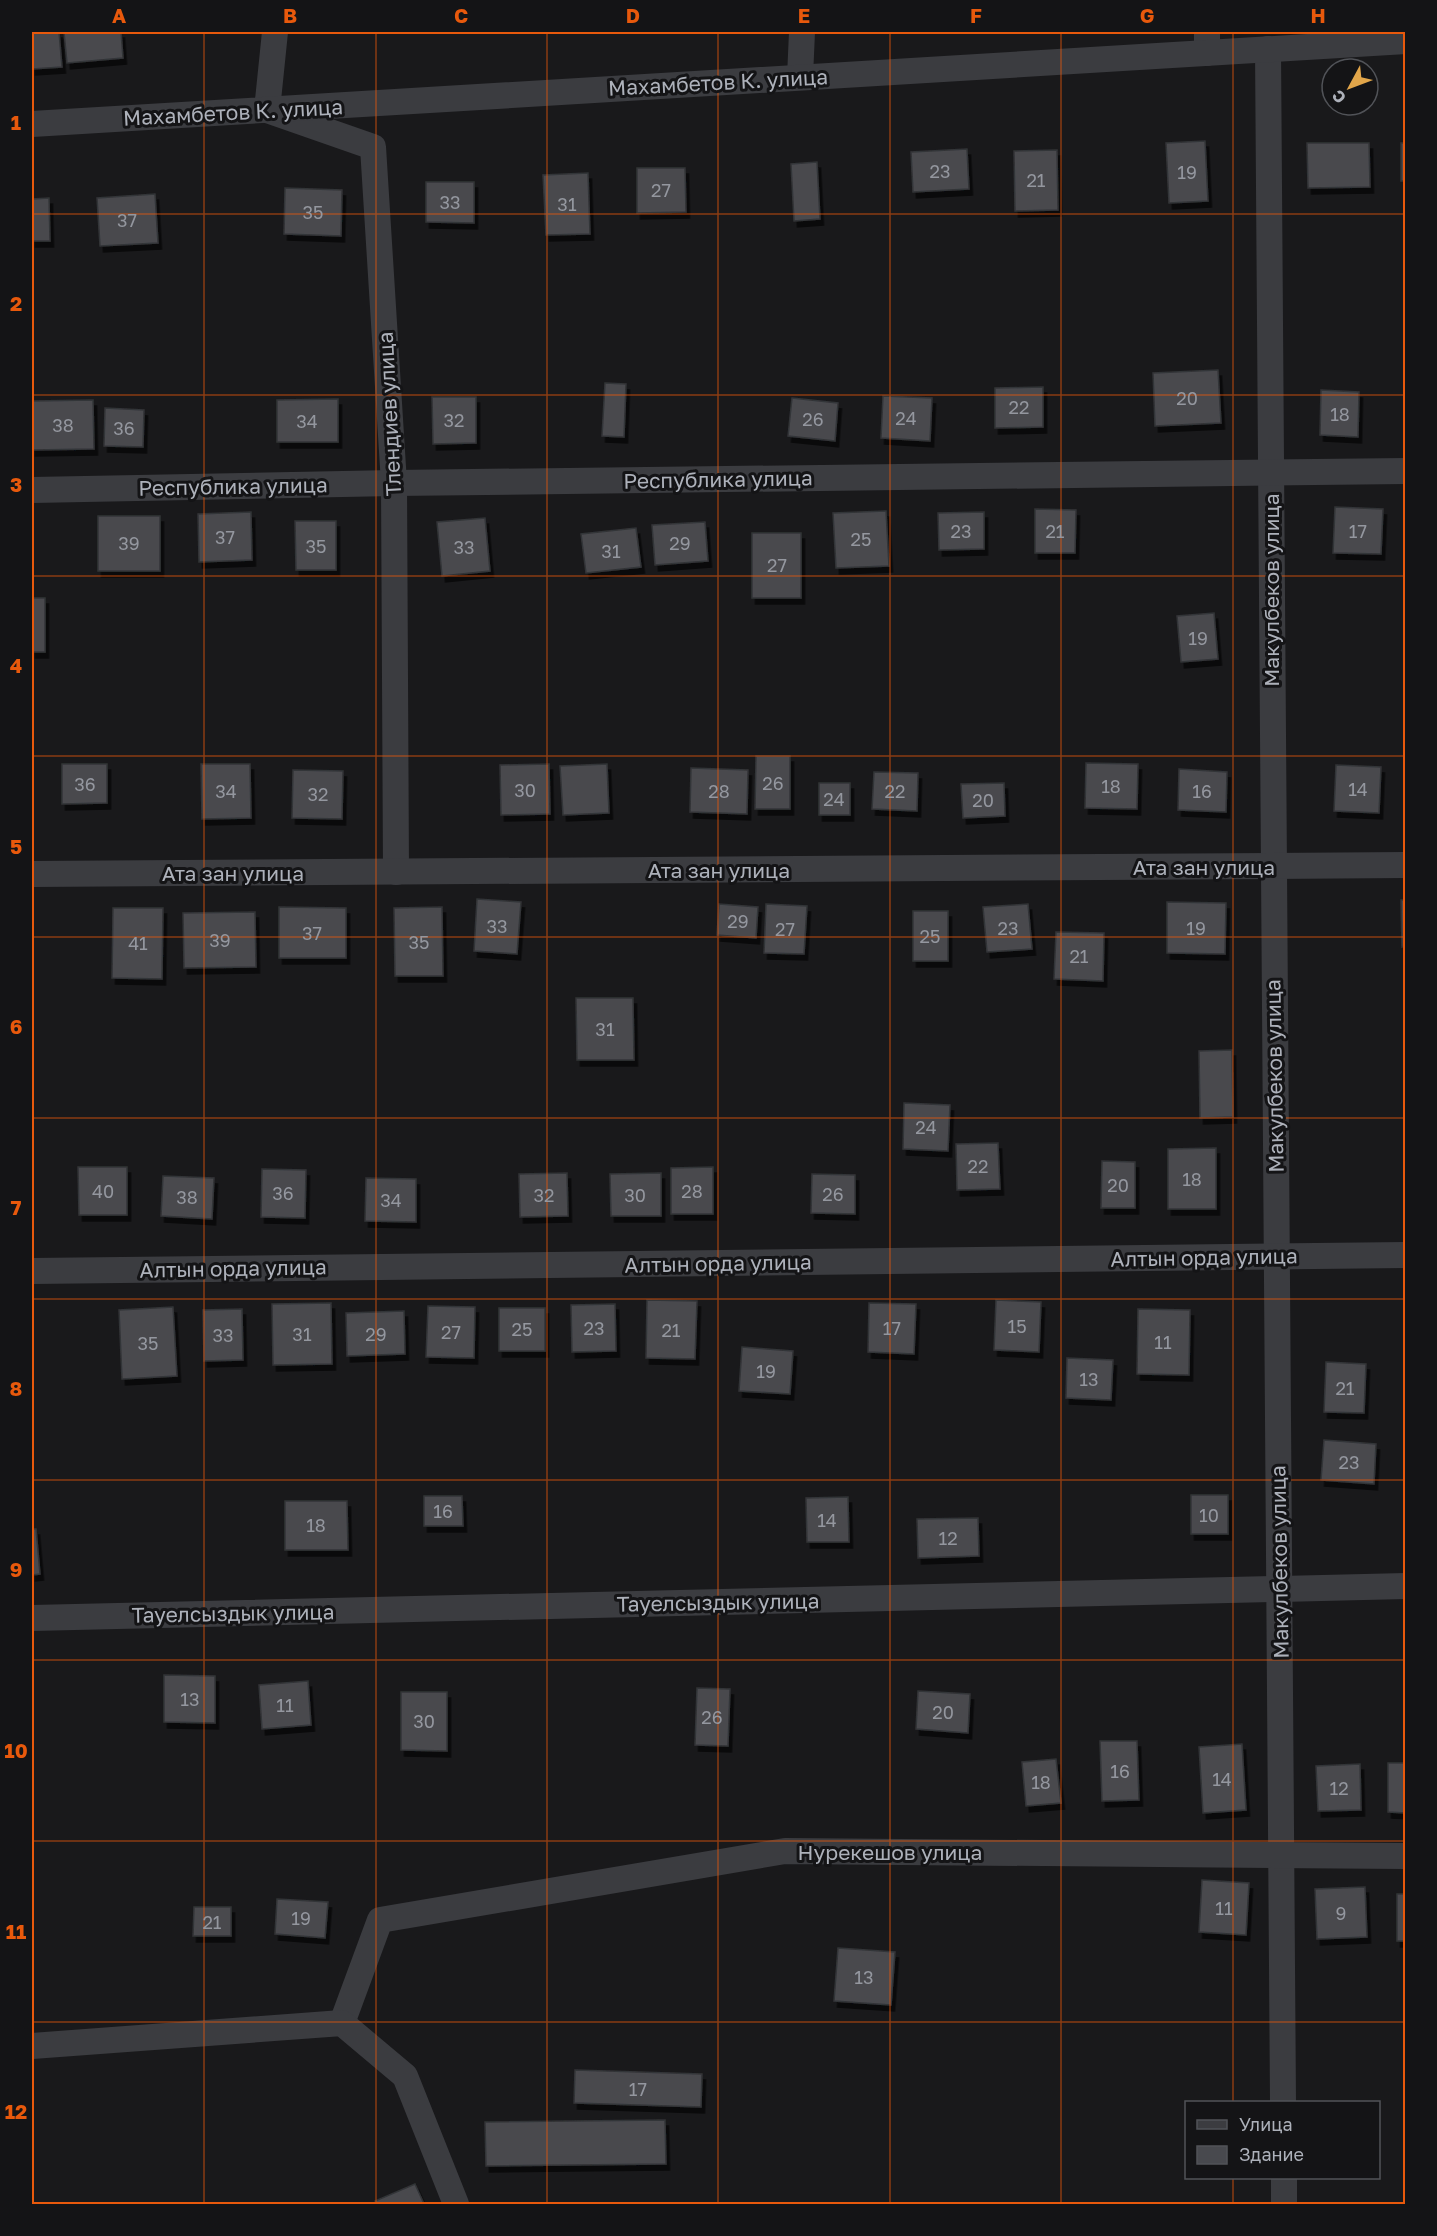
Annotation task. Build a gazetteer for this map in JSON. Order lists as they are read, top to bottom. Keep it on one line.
{"streets":{"street":["Махамбетов К. улица","Тлендиев улица","Республика улица","Макулбеков улица","Ата зан улица","Алтын орда улица","Тауелсыздык улица","Нурекешов улица"]},"crossings":[["Махамбетов К. улица","Тлендиев улица"],["Махамбетов К. улица","Макулбеков улица"],["Тлендиев улица","Республика улица"],["Тлендиев улица","Ата зан улица"],["Республика улица","Макулбеков улица"],["Макулбеков улица","Ата зан улица"],["Макулбеков улица","Алтын орда улица"],["Макулбеков улица","Тауелсыздык улица"],["Макулбеков улица","Нурекешов улица"]],"house_numbers":["23","19","21","27","33","31","35","37","20","22","18","24","26","32","34","38","36","23","21","17","37","25","39","29","35","33","31","27","19","26","36","18","14","30","34","28","22","16","32","24","20","29","33","23","19","27","37","25","39","35","41","21","31","24","22","18","20","40","28","36","26","32","30","38","34","15","23","17","25","21","27","31","29","33","11","35","19","13","21","23","16","10","14","18","12","13","11","20","26","30","16","14","18","12","11","9","19","21","13","17"],"legend":["Улица","Здание"],"north":"bottom left","grid":{"columns":["A","B","C","D","E","F","G","H"],"rows":["1","2","3","4","5","6","7","8","9","10","11","12"]}}
